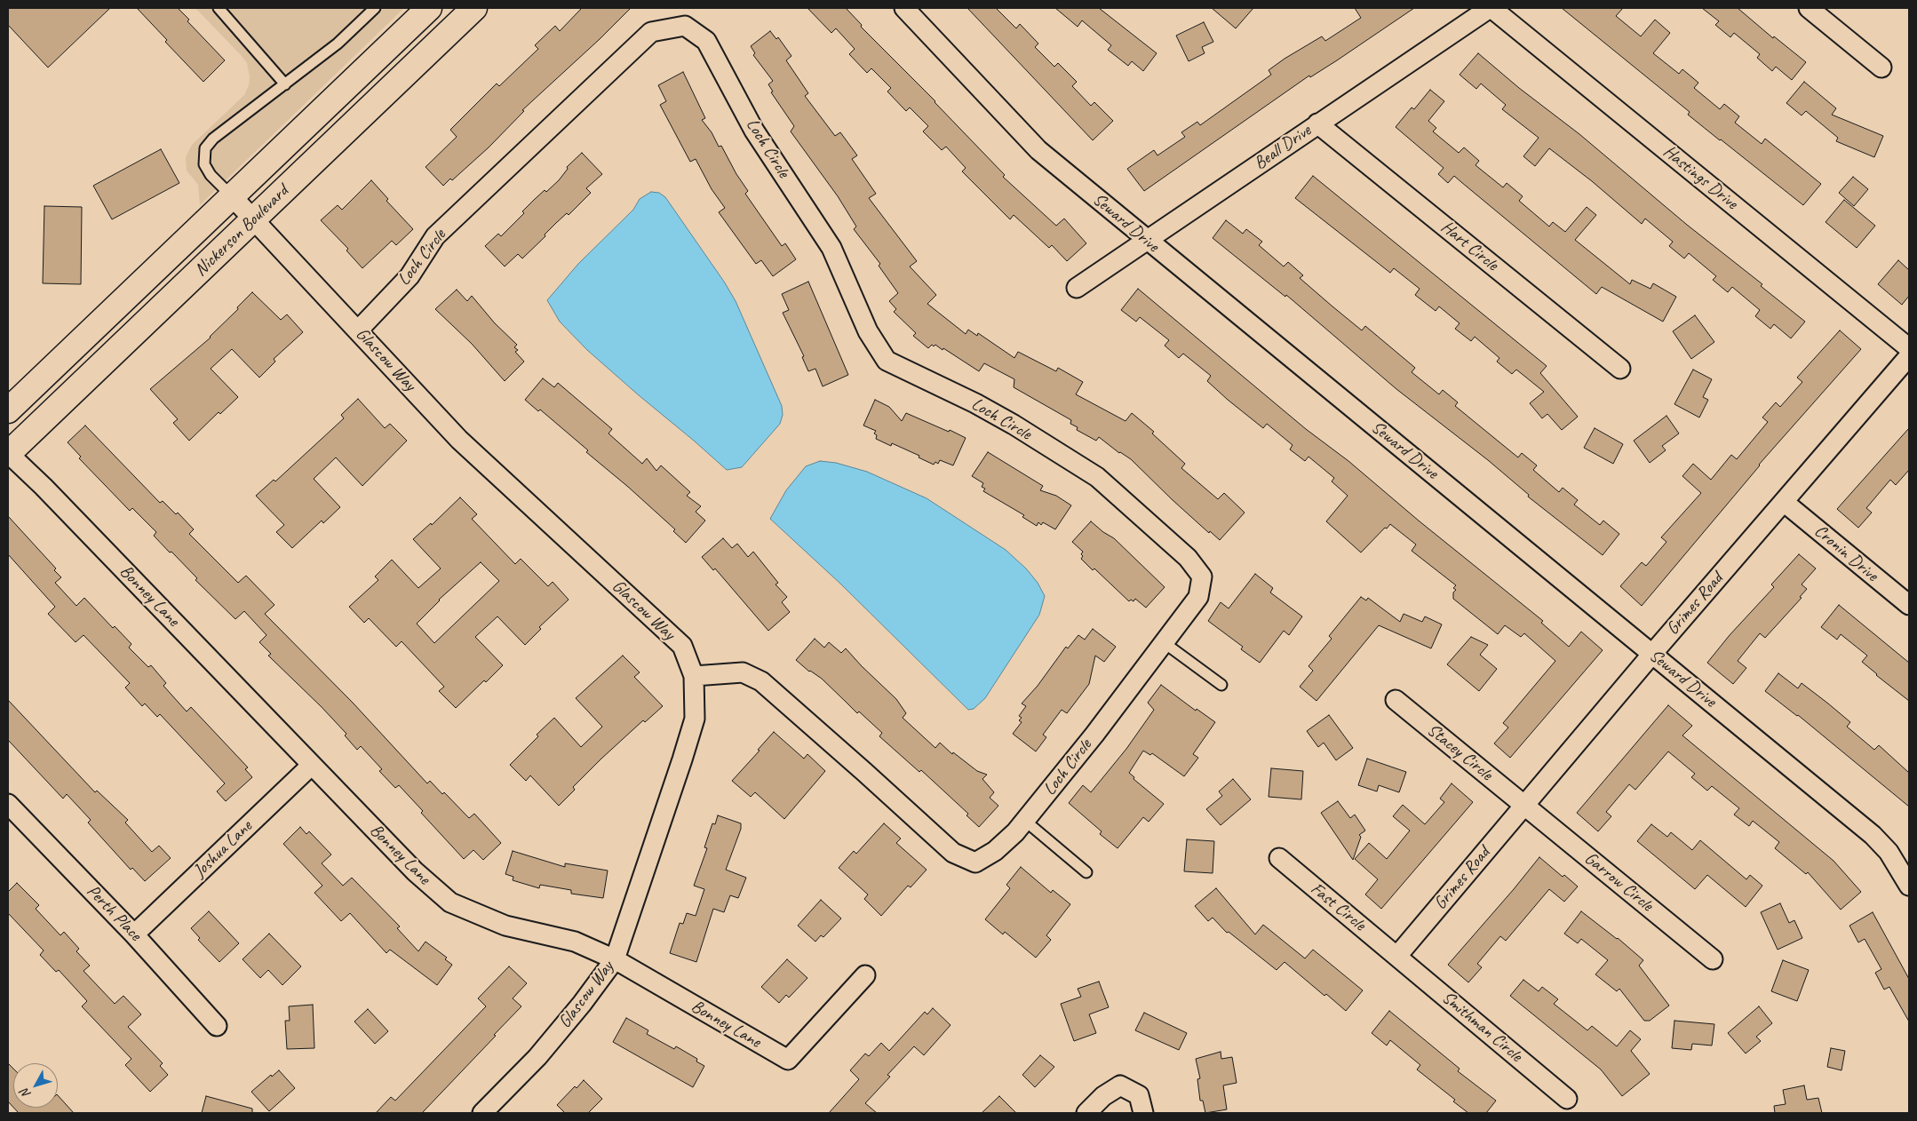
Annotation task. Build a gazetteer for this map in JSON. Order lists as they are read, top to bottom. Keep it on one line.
{"streets":{"street":["Beall Drive","Loch Circle","Hastings Drive","Seward Drive","Nickerson Boulevard","Hart Circle","Glascow Way","Cronin Drive","Bonney Lane","Grimes Road","Stacey Circle","Joshua Lane","Garrow Circle","Fast Circle","Perth Place","Smithman Circle"]},"crossings":[["Beall Drive","Hastings Drive"],["Beall Drive","Seward Drive"],["Beall Drive","Hart Circle"],["Loch Circle","Glascow Way"],["Seward Drive","Grimes Road"],["Nickerson Boulevard","Glascow Way"],["Nickerson Boulevard","Bonney Lane"],["Glascow Way","Bonney Lane"],["Cronin Drive","Grimes Road"],["Bonney Lane","Joshua Lane"],["Grimes Road","Stacey Circle"],["Grimes Road","Garrow Circle"],["Grimes Road","Fast Circle"],["Grimes Road","Smithman Circle"],["Stacey Circle","Garrow Circle"],["Joshua Lane","Perth Place"],["Fast Circle","Smithman Circle"]],"north":"bottom left"}
